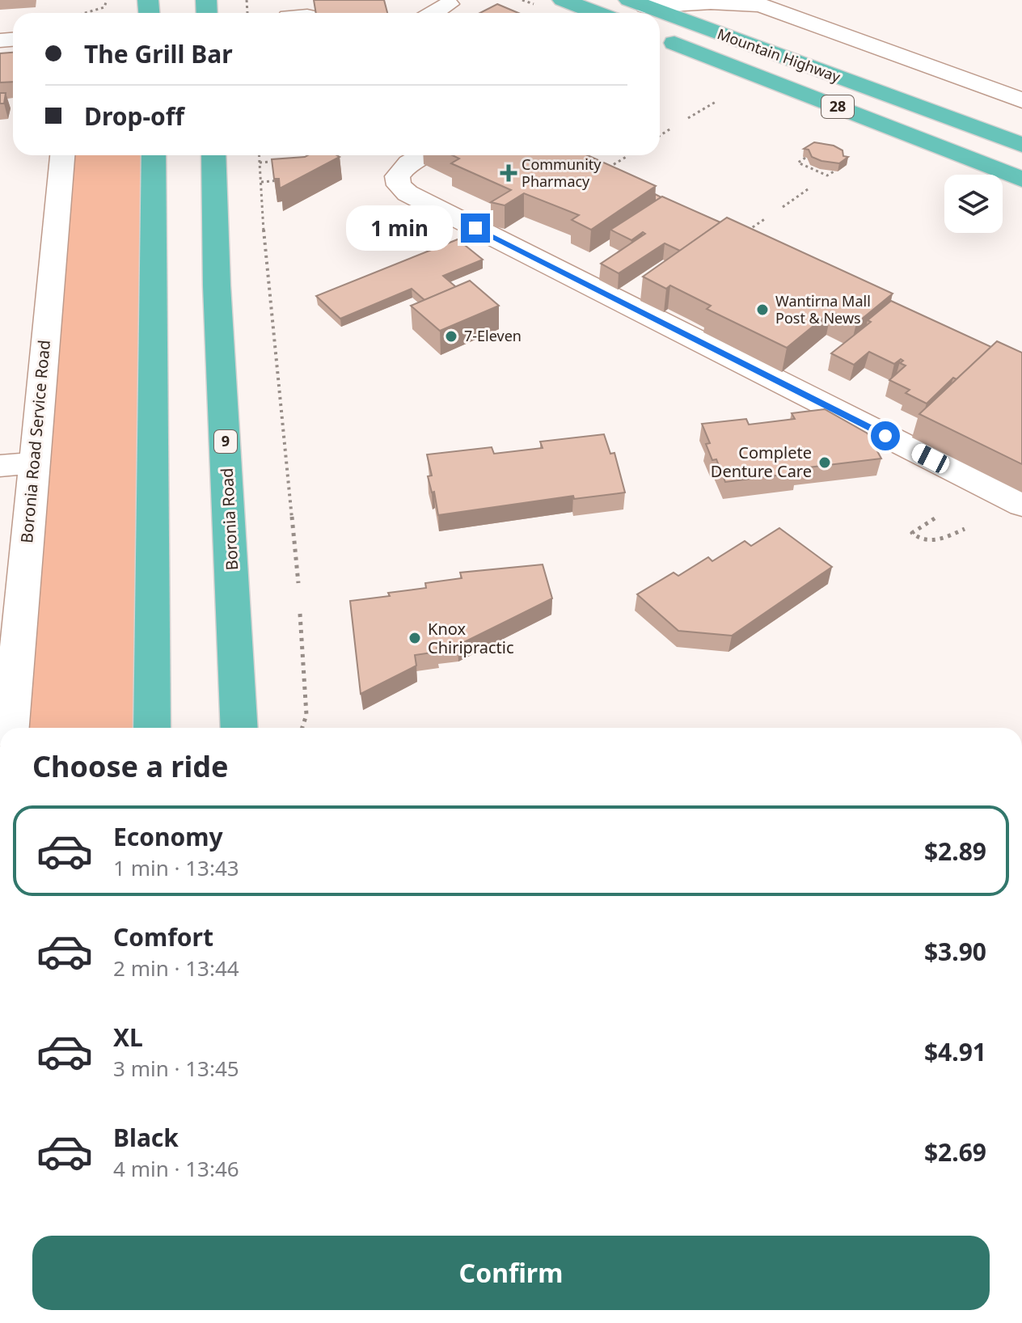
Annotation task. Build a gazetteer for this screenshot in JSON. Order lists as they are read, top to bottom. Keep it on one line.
{"streets":{"main road":["Mountain Highway","28","9","Boronia Road"],"street":["Boronia Road Service Road"]},"places":{"health":["Community Pharmacy"],"other":["Wantirna Mall Post & News","7-Eleven","Complete Denture Care","Knox Chiripractic"]},"page":{"banner":["The Grill Bar","Drop-off"],"bubble":"1 min","heading":"Choose a ride","list":[{"name":"Economy","note":"1 min · 13:43","value":"$2.89"},{"name":"Comfort","note":"2 min · 13:44","value":"$3.90"},{"name":"XL","note":"3 min · 13:45","value":"$4.91"},{"name":"Black","note":"4 min · 13:46","value":"$2.69"}],"buttons":"Confirm"}}
